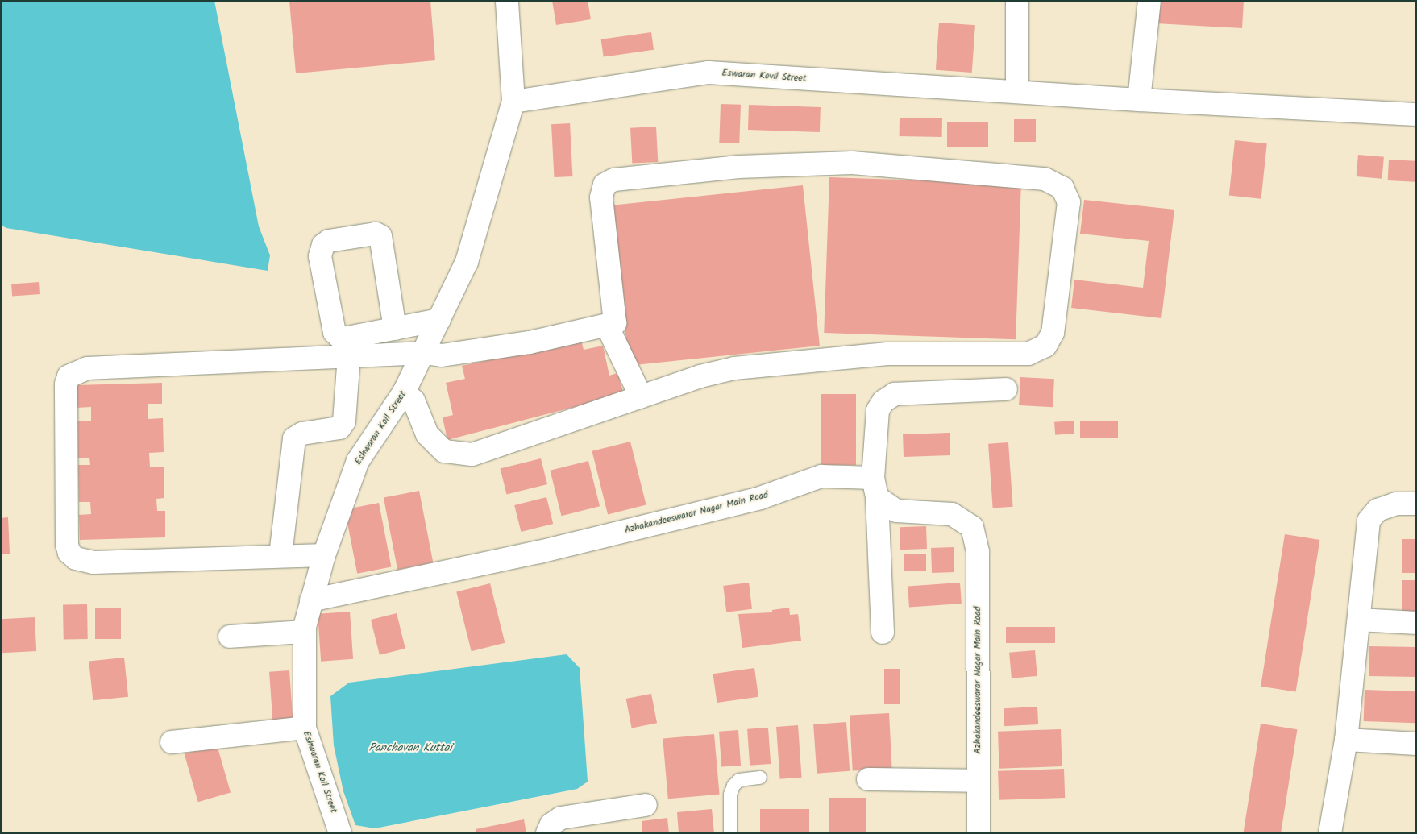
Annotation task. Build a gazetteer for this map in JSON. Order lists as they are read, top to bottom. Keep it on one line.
{"streets":{"street":["Eswaran Kovil Street","Eshwaran Koil Street","Azhakandeeswarar Nagar Main Road"]},"crossings":[["Eswaran Kovil Street","Eshwaran Koil Street"],["Eshwaran Koil Street","Azhakandeeswarar Nagar Main Road"]],"water":["Panchavan Kuttai"]}
